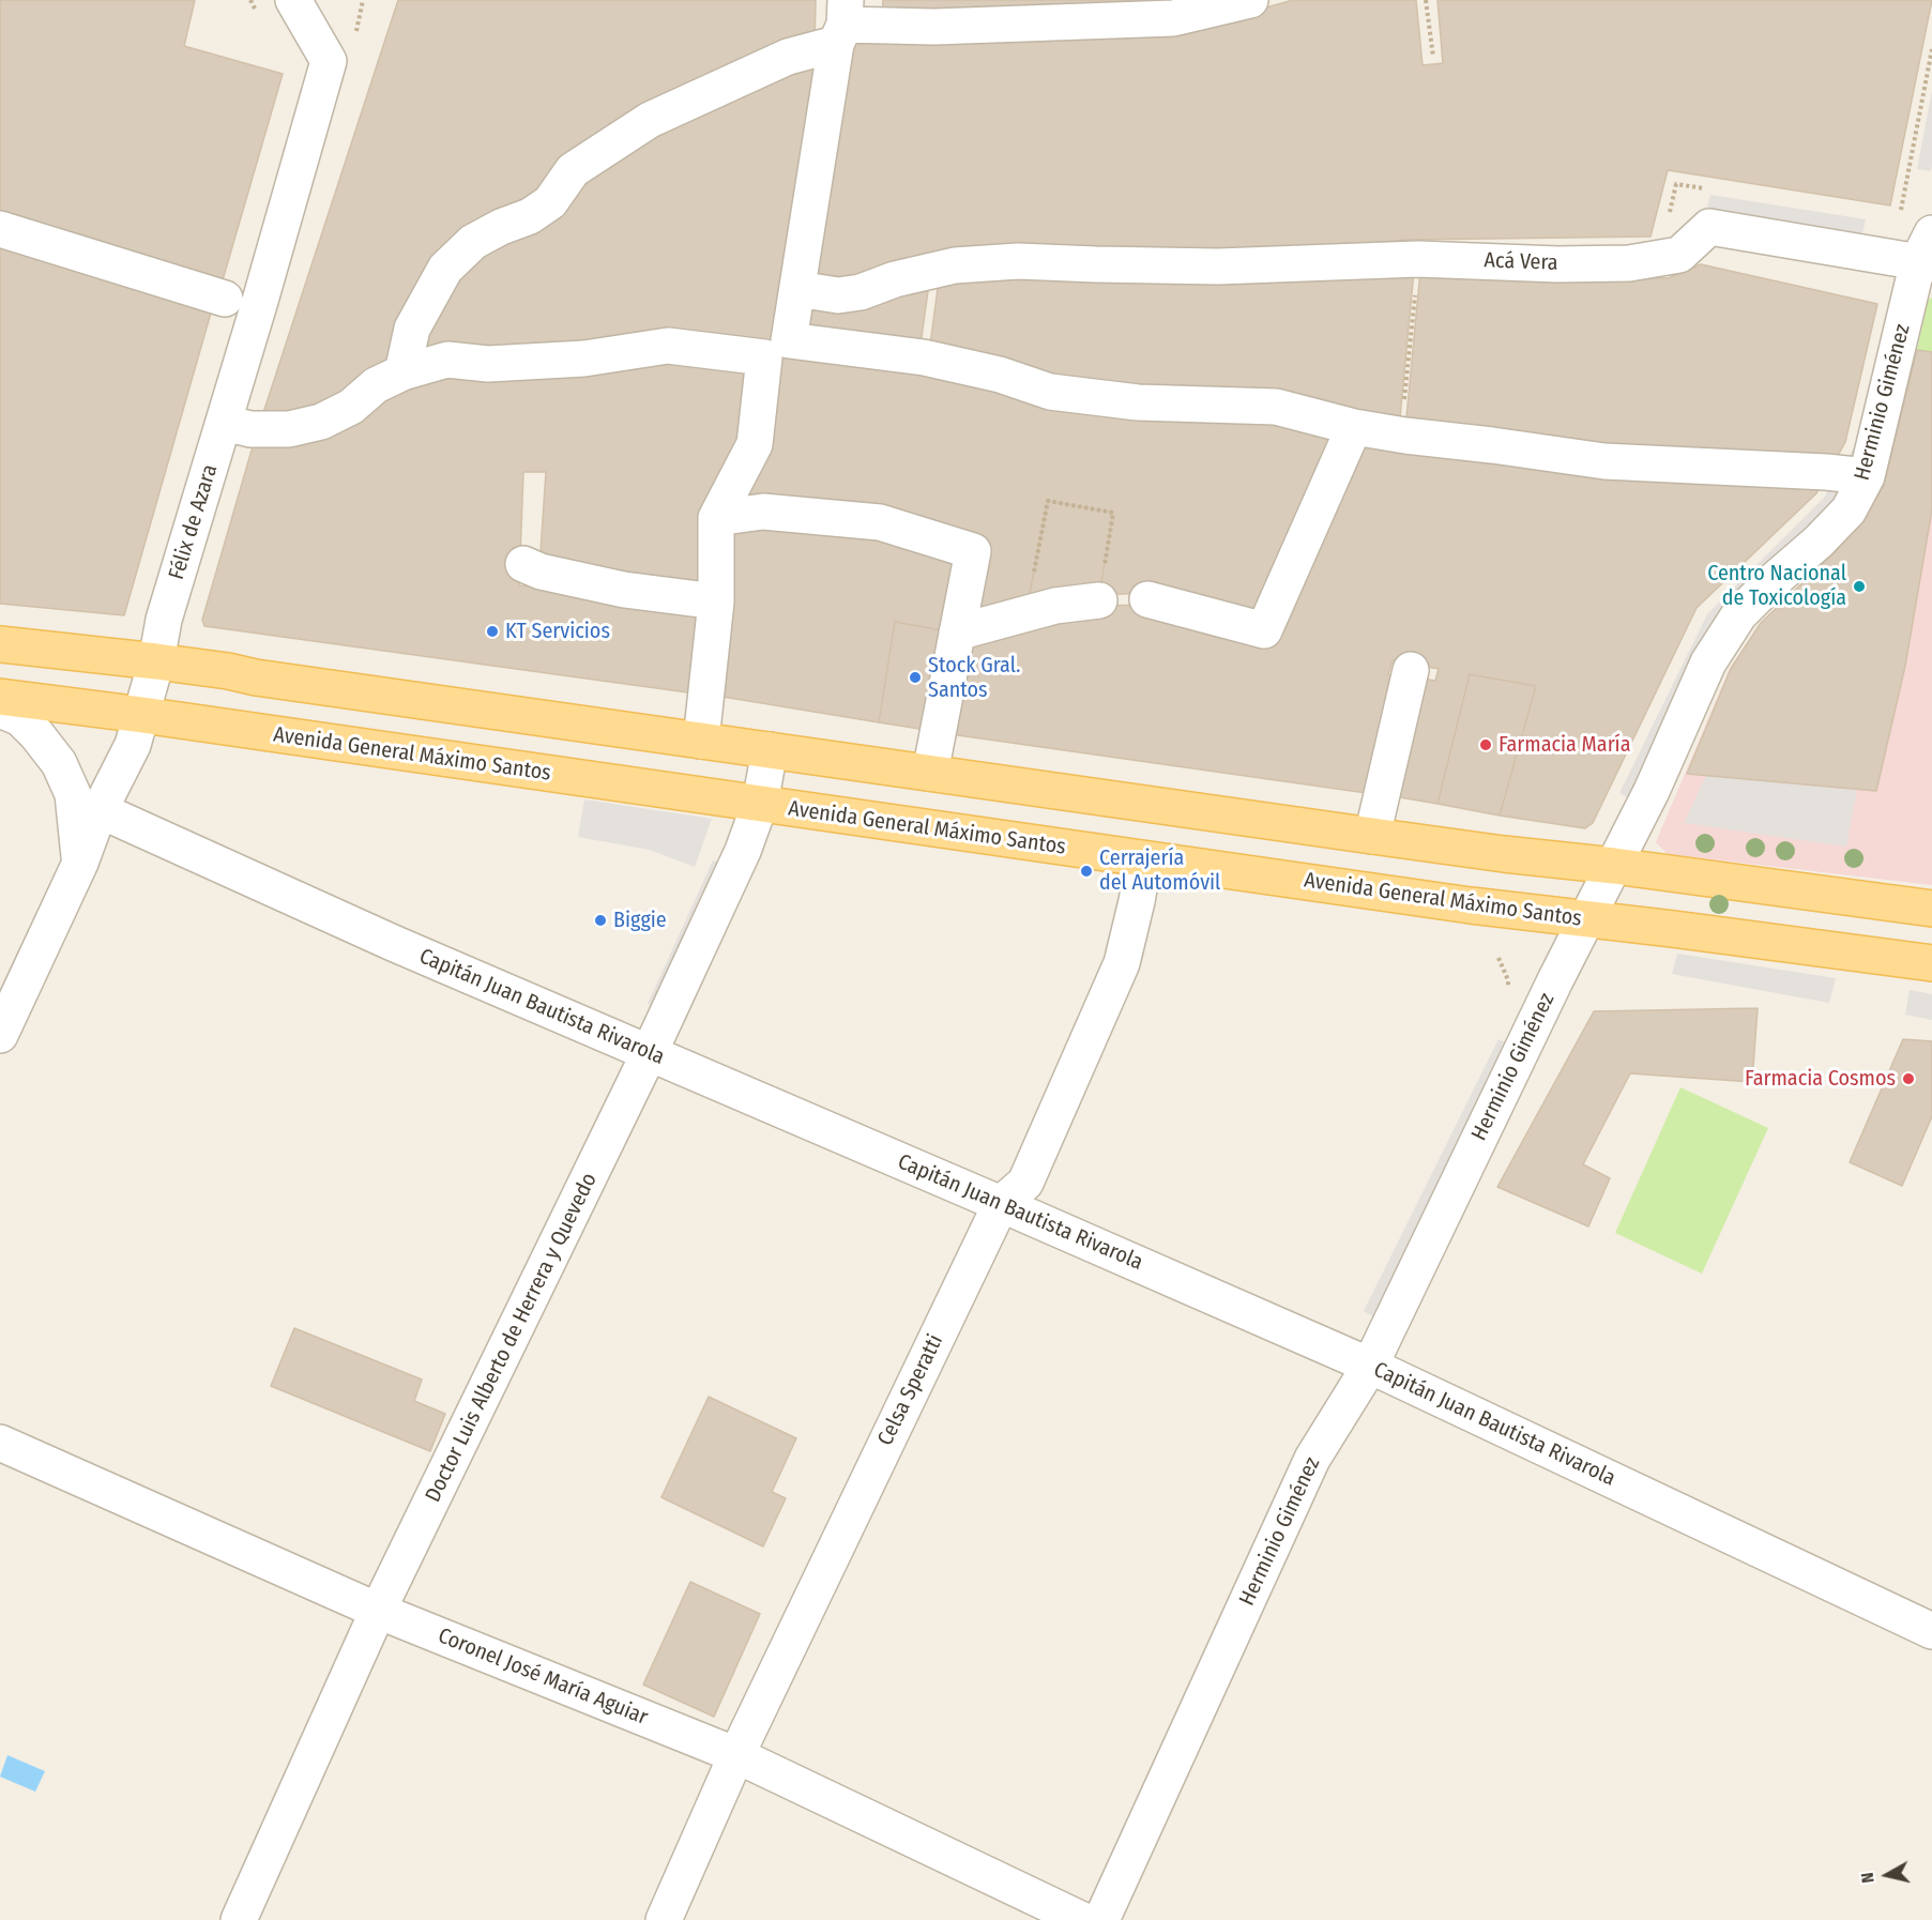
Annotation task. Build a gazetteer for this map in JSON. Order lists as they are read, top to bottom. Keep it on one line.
{"streets":{"main road":["Avenida General Máximo Santos"],"street":["Acá Vera","Herminio Giménez","Félix de Azara","Capitán Juan Bautista Rivarola","Doctor Luis Alberto de Herrera y Quevedo","Celsa Speratti","Coronel José María Aguiar"]},"crossings":[["Acá Vera","Herminio Giménez"],["Herminio Giménez","Avenida General Máximo Santos"],["Herminio Giménez","Capitán Juan Bautista Rivarola"],["Félix de Azara","Avenida General Máximo Santos"],["Félix de Azara","Capitán Juan Bautista Rivarola"],["Avenida General Máximo Santos","Doctor Luis Alberto de Herrera y Quevedo"],["Avenida General Máximo Santos","Celsa Speratti"],["Capitán Juan Bautista Rivarola","Doctor Luis Alberto de Herrera y Quevedo"],["Capitán Juan Bautista Rivarola","Celsa Speratti"],["Doctor Luis Alberto de Herrera y Quevedo","Coronel José María Aguiar"],["Celsa Speratti","Coronel José María Aguiar"]],"places":["Centro Nacional de Toxicología","KT Servicios","Stock Gral. Santos","Farmacia María","Cerrajería del Automóvil","Biggie","Farmacia Cosmos"],"north":"left"}
